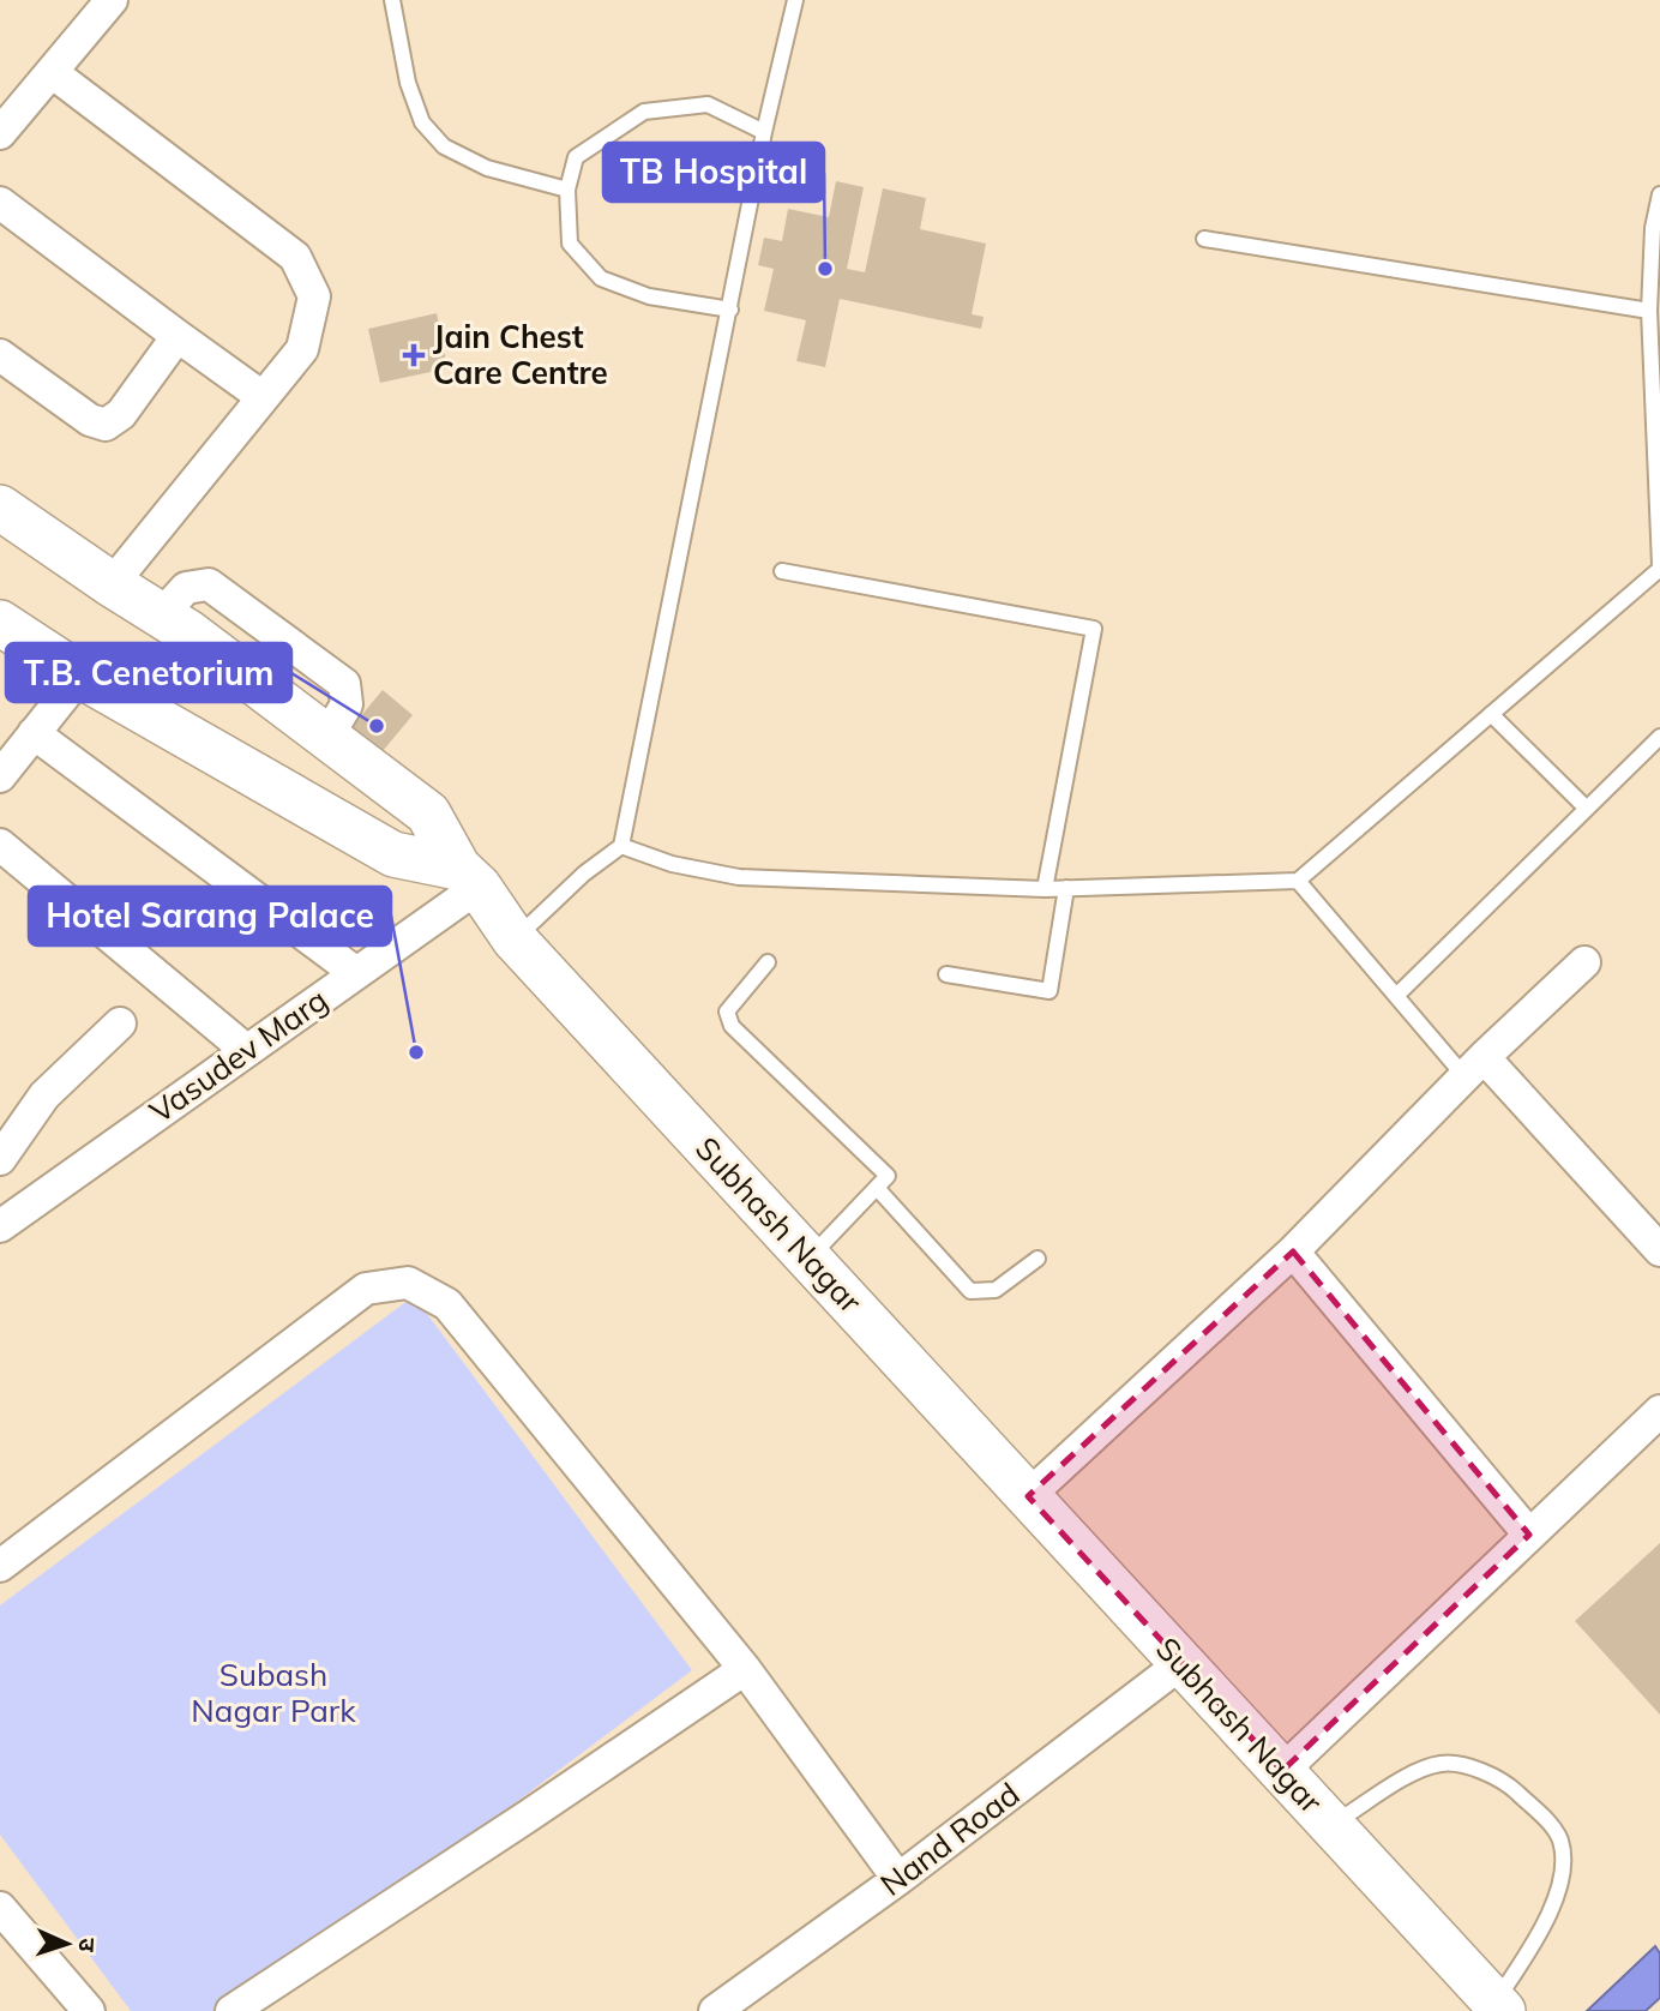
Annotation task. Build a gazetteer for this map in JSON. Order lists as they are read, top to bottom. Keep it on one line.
{"streets":{"street":["Vasudev Marg","Subhash Nagar","Nand Road"]},"crossings":[["Vasudev Marg","Subhash Nagar"],["Subhash Nagar","Nand Road"]],"parks":["Subash Nagar Park"],"places":{"other":["TB Hospital","T.B. Cenetorium","Hotel Sarang Palace"],"health":["Jain Chest Care Centre"]},"north":"right"}
